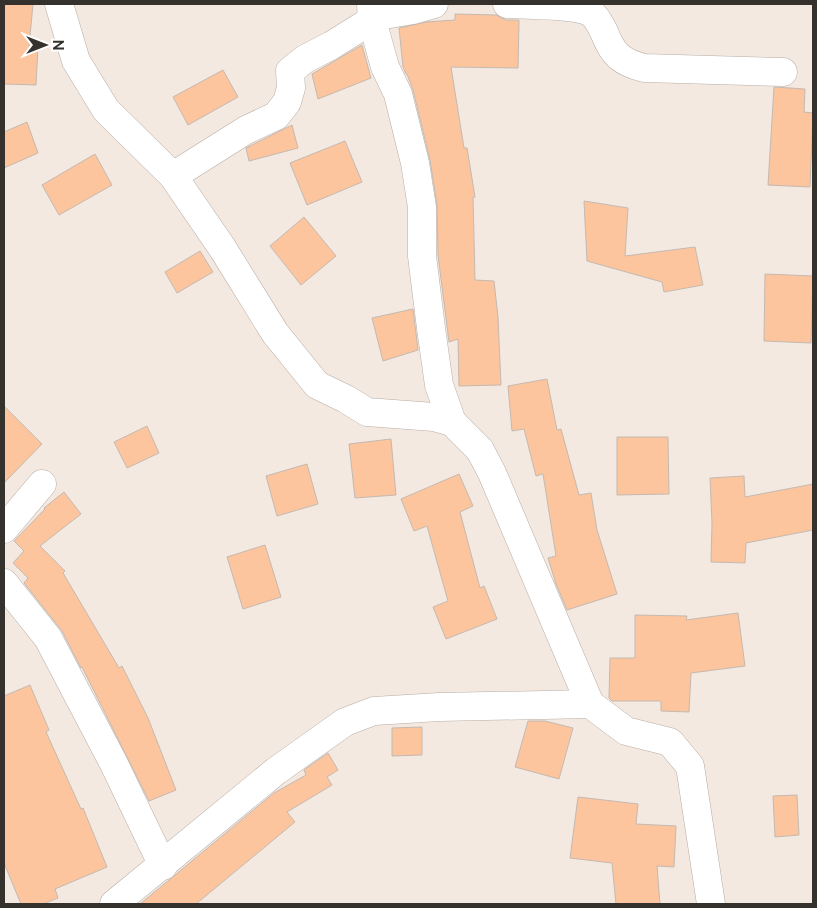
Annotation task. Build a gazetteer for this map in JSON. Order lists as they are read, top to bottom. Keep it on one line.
{"north":"right"}
